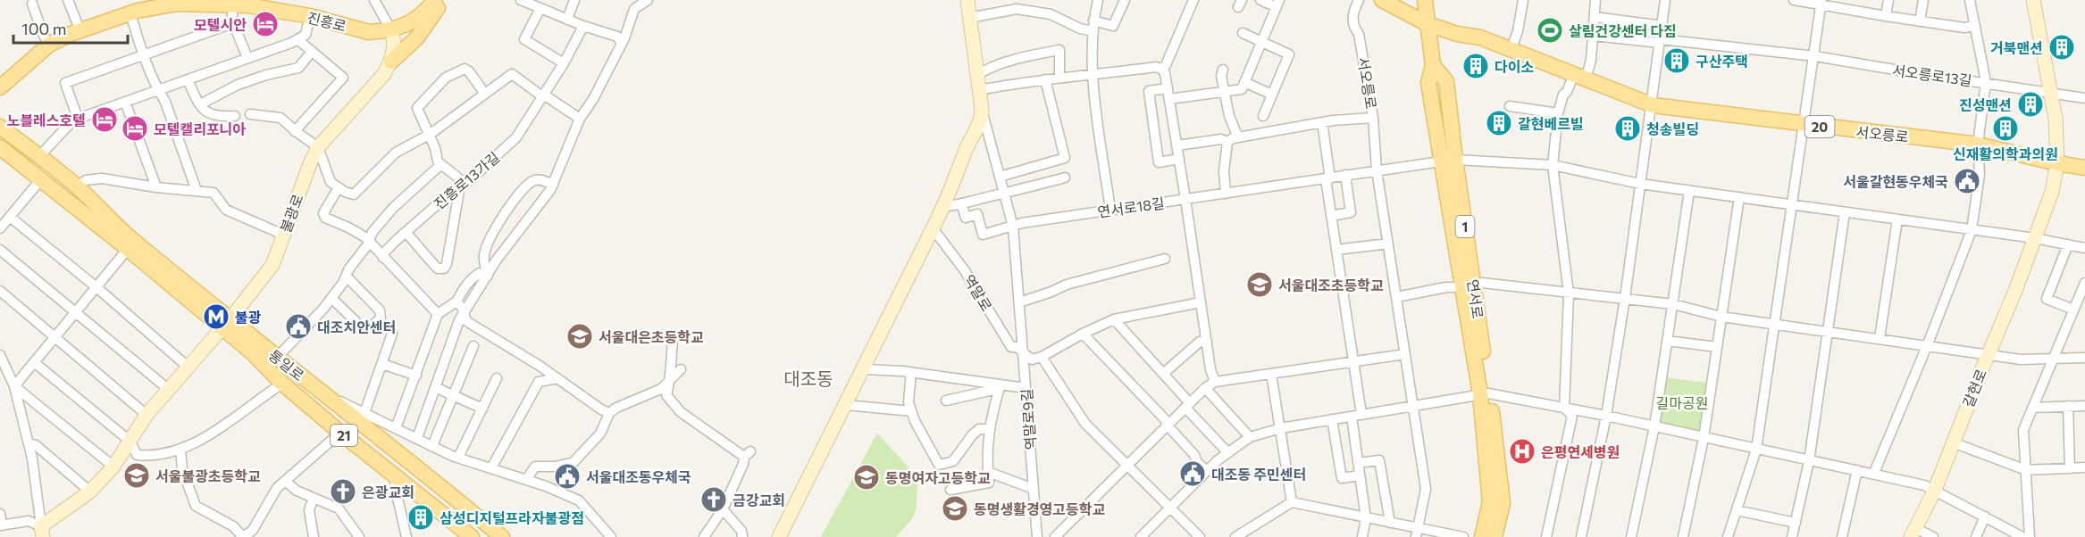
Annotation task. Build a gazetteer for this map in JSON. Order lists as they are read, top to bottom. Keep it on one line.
{"streets":{"main road":["진흥로","서오릉로","20","불광로","1","연서로","통일로","갈현로","21"],"street":["서오릉로13길","진흥로13가길","연서로18길","역말로","역말로9길"]},"crossings":[["서오릉로13길","갈현로"],["서오릉로","연서로18길"],["서오릉로","연서로"],["서오릉로","갈현로"],["연서로18길","연서로"],["연서로18길","갈현로"],["연서로18길","역말로9길"],["불광로","통일로"],["역말로","역말로9길"]],"districts":["대조동"],"parks":["길마공원"],"places":{"hotel":["모텔시안","노블레스호텔","모텔캘리포니아"],"sports":["살림건강센터 다짐"],"building":["거북맨션","구산주택","다이소","진성맨션","갈현베르빌","청송빌딩","신재활의학과의원","삼성디지털프라자불광점"],"public building":["서울갈현동우체국","대조치안센터","대조동 주민센터","서울대조동우체국"],"school or university":["서울대조초등학교","서울대은초등학교","서울불광초등학교","동명여자고등학교","동명생활경영고등학교"],"metro station":["불광"],"hospital":["은평연세병원"],"church":["은광교회","금강교회"]},"scale_bar":"100 m"}
